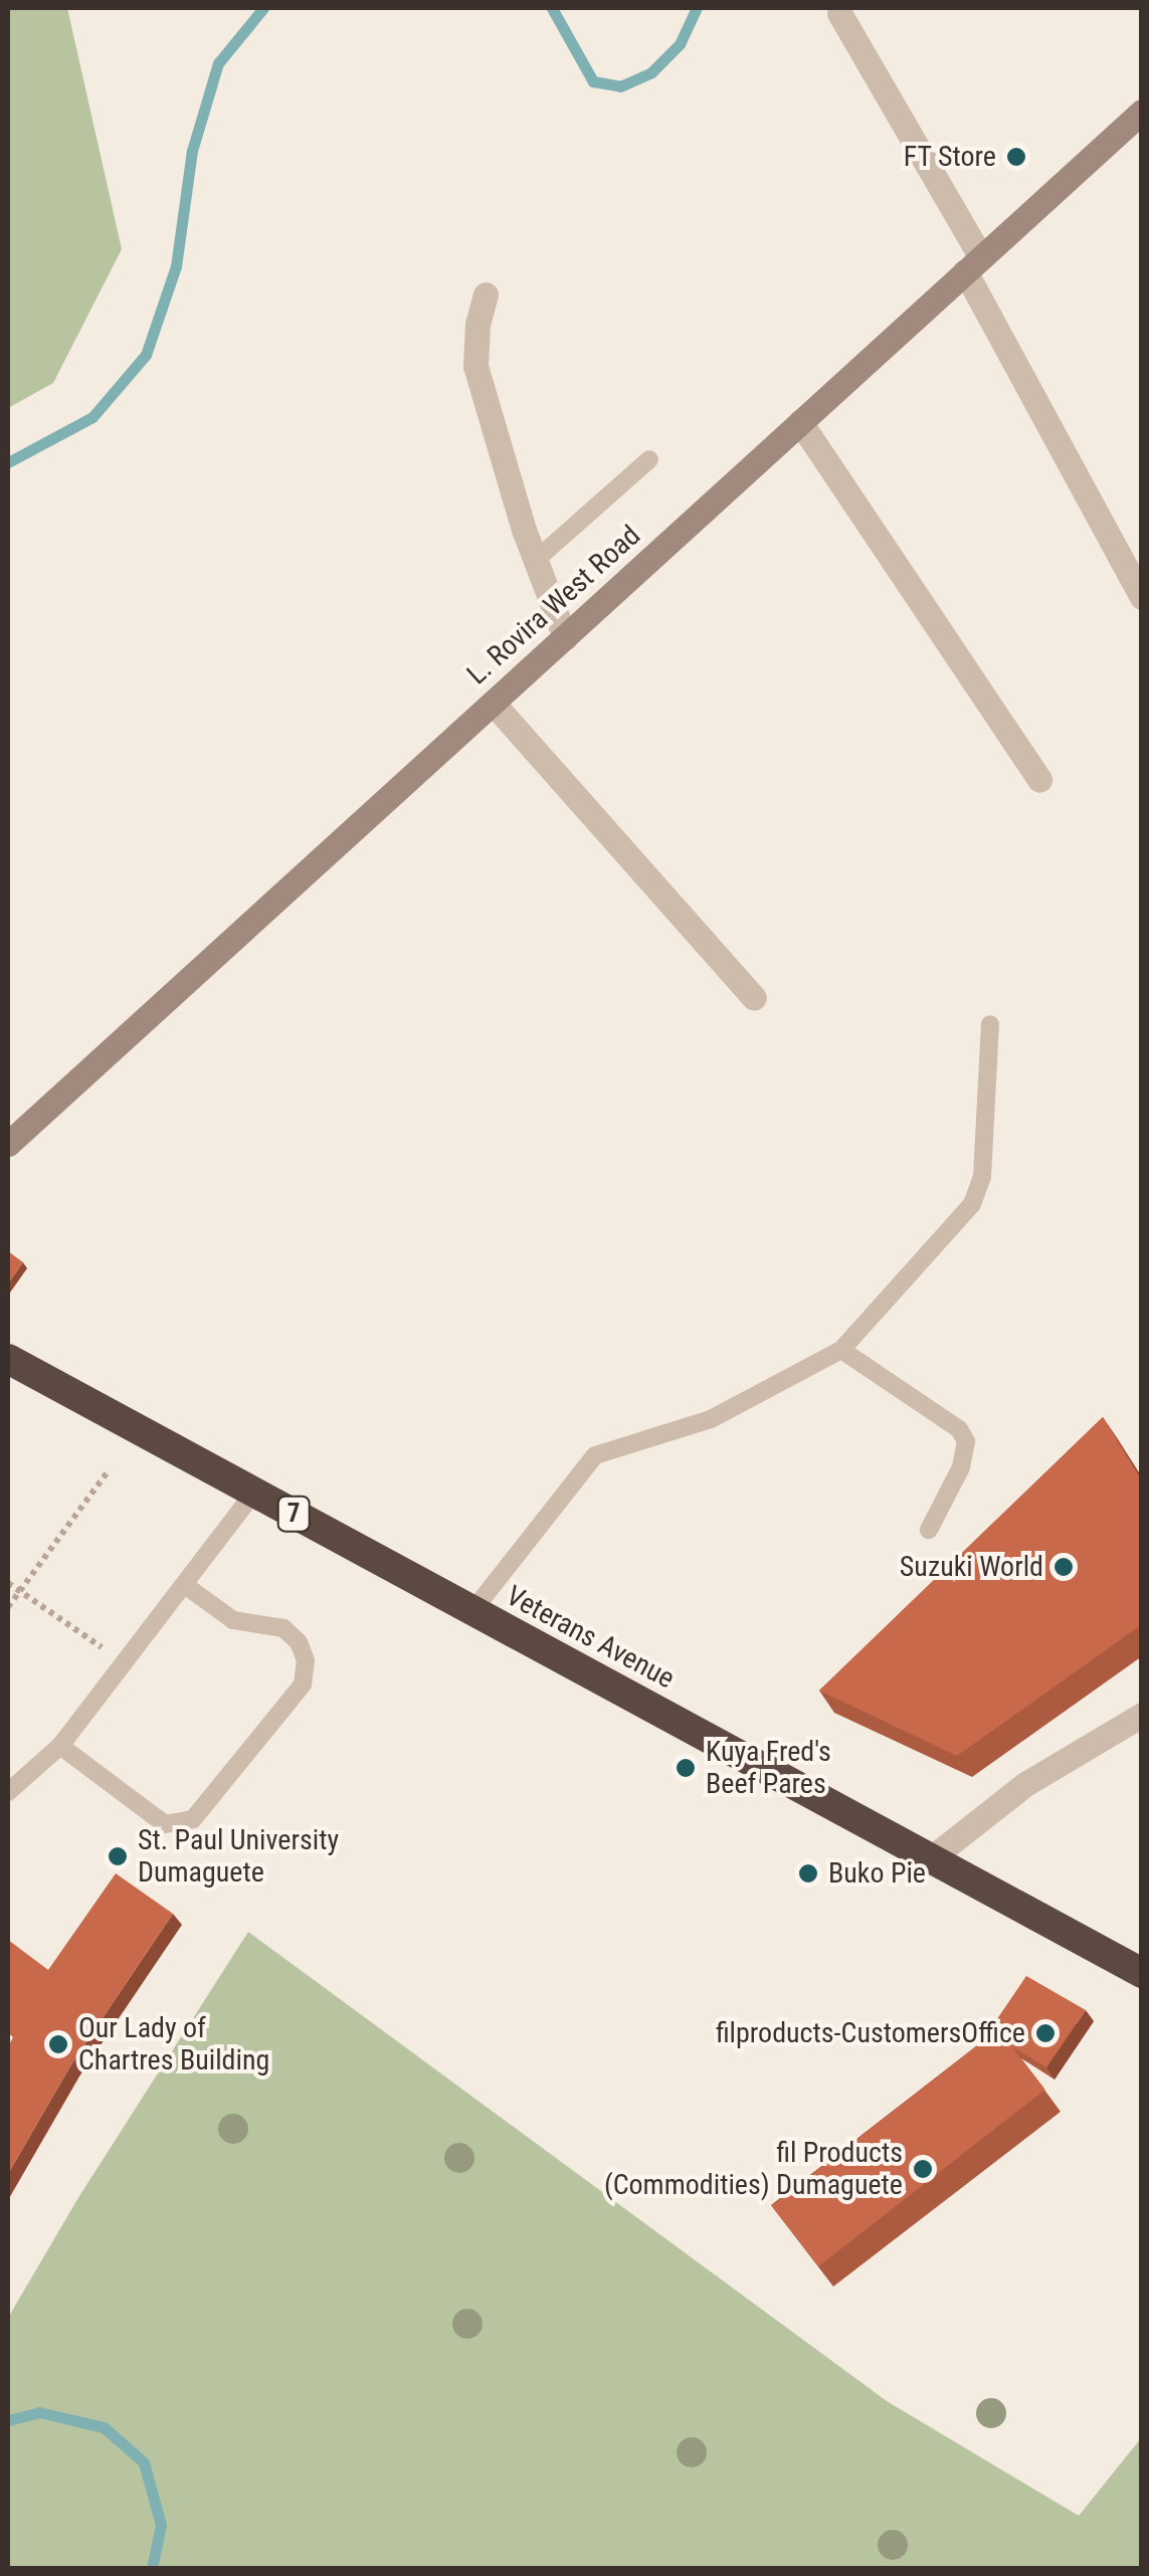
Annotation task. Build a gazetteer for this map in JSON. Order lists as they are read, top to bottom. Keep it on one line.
{"streets":{"highway":["7","Veterans Avenue"],"main road":["L. Rovira West Road"]},"places":["FT Store","Suzuki World","Kuya Fred's Beef Pares","St. Paul University Dumaguete","Buko Pie","filproducts-CustomersOffice","Our Lady of Chartres Building","fil Products (Commodities) Dumaguete"]}
